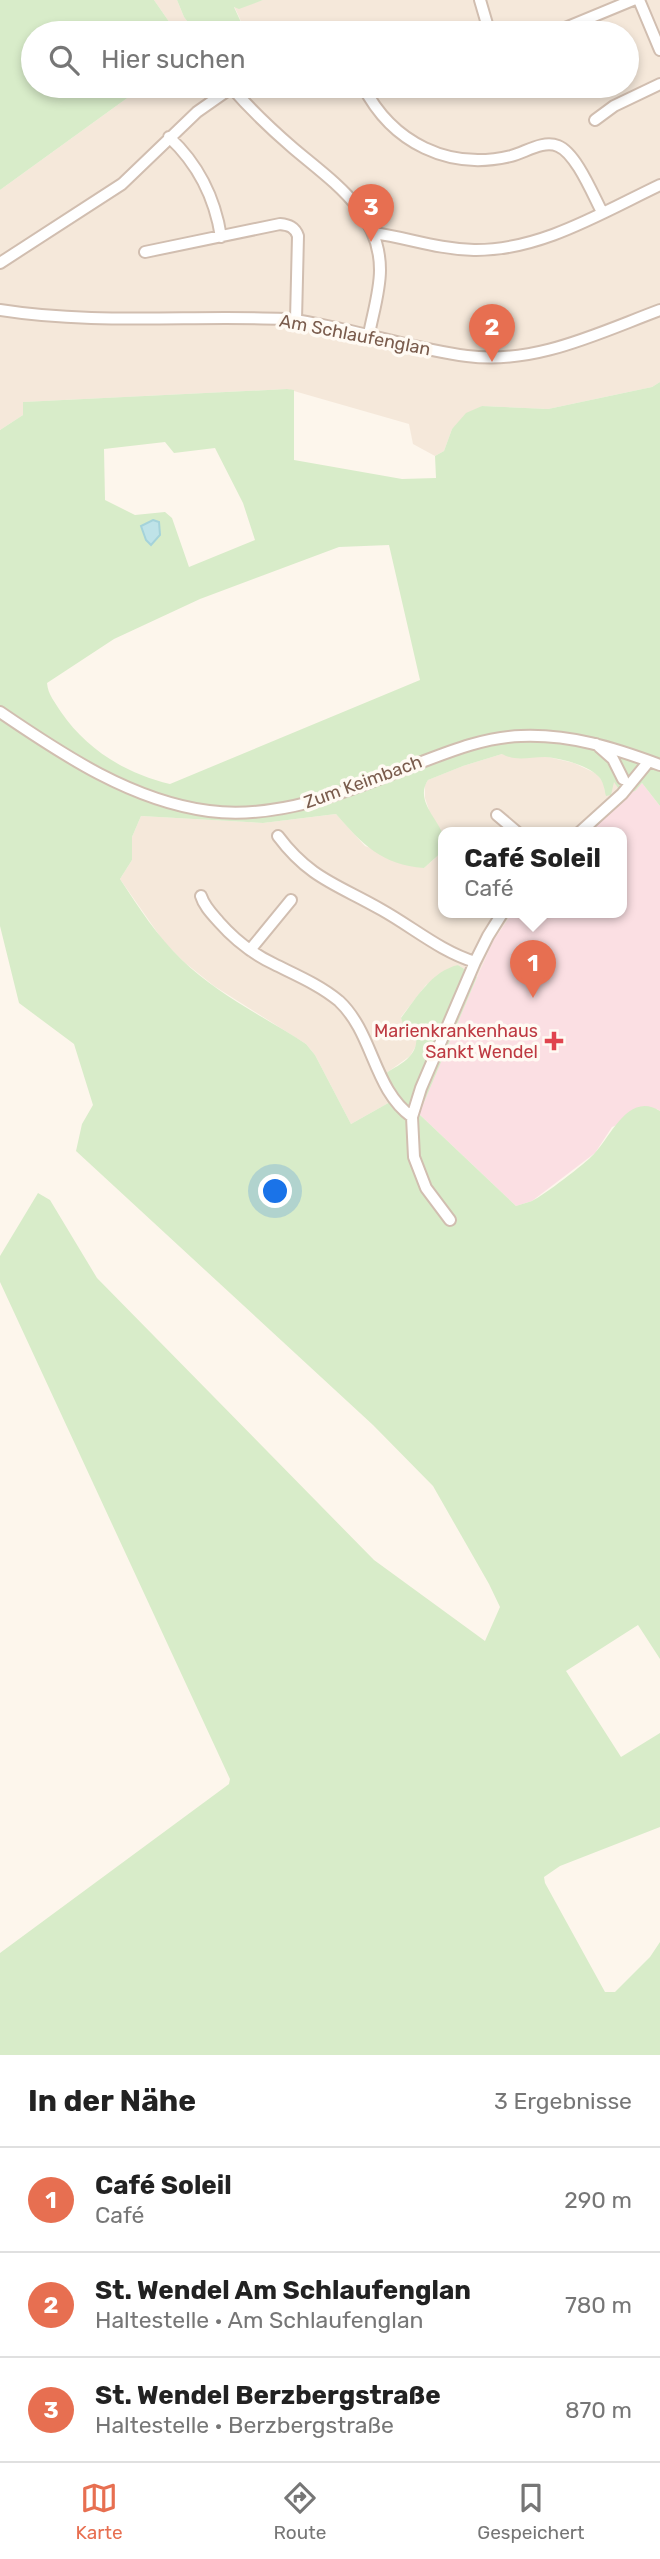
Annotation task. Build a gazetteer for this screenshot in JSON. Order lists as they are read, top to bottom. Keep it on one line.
{"streets":{"street":["Am Schlaufenglan","Zum Keimbach"]},"places":{"health":["Marienkrankenhaus Sankt Wendel"]},"page":{"search":"Hier suchen","pins":["3","2","1"],"popup":["Café Soleil","Café"],"heading":["In der Nähe","3 Ergebnisse"],"list":[{"mark":"1","name":"Café Soleil","note":"Café","value":"290 m"},{"mark":"2","name":"St. Wendel Am Schlaufenglan","note":"Haltestelle · Am Schlaufenglan","value":"780 m"},{"mark":"3","name":"St. Wendel Berzbergstraße","note":"Haltestelle · Berzbergstraße","value":"870 m"}],"nav":["Karte","Route","Gespeichert"]}}
